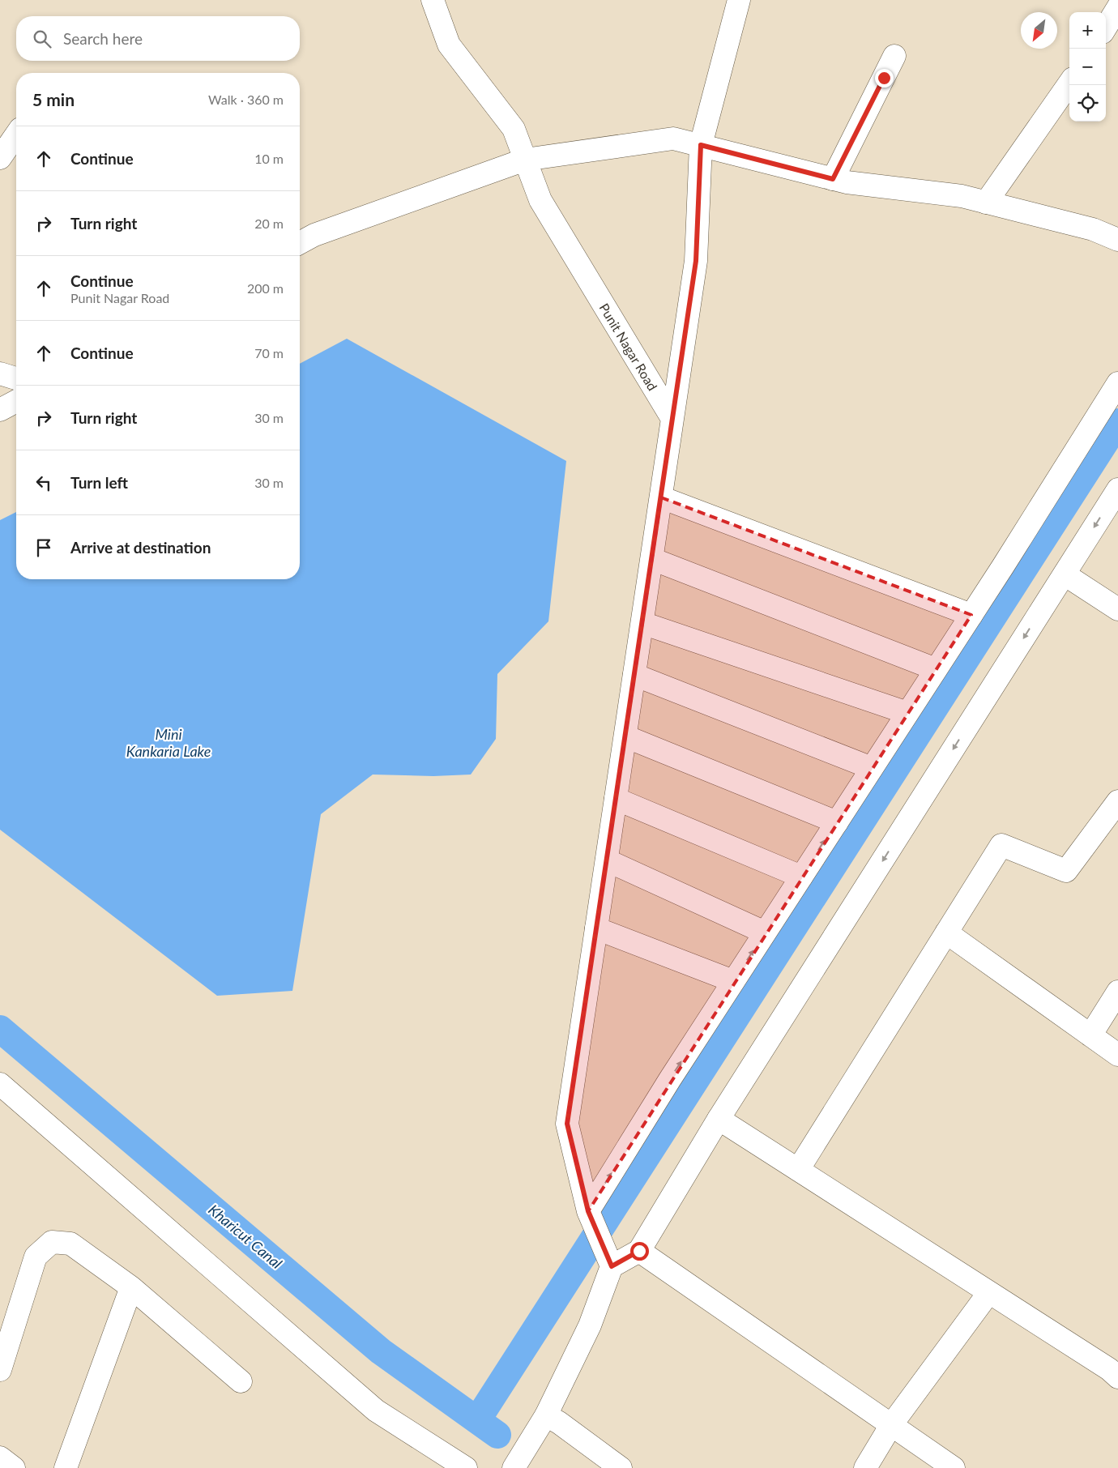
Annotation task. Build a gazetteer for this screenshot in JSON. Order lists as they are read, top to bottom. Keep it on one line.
{"streets":{"street":["Punit Nagar Road"]},"water":["Mini Kankaria Lake","Kharicut Canal"],"north":"bottom left","page":{"map_buttons":["+","−"],"search":"Search here","heading":["5 min","Walk · 360 m"],"list":[["Continue","10 m"],["Turn right","20 m"],["Continue","Punit Nagar Road","200 m"],["Continue","70 m"],["Turn right","30 m"],["Turn left","30 m"],"Arrive at destination"]}}
